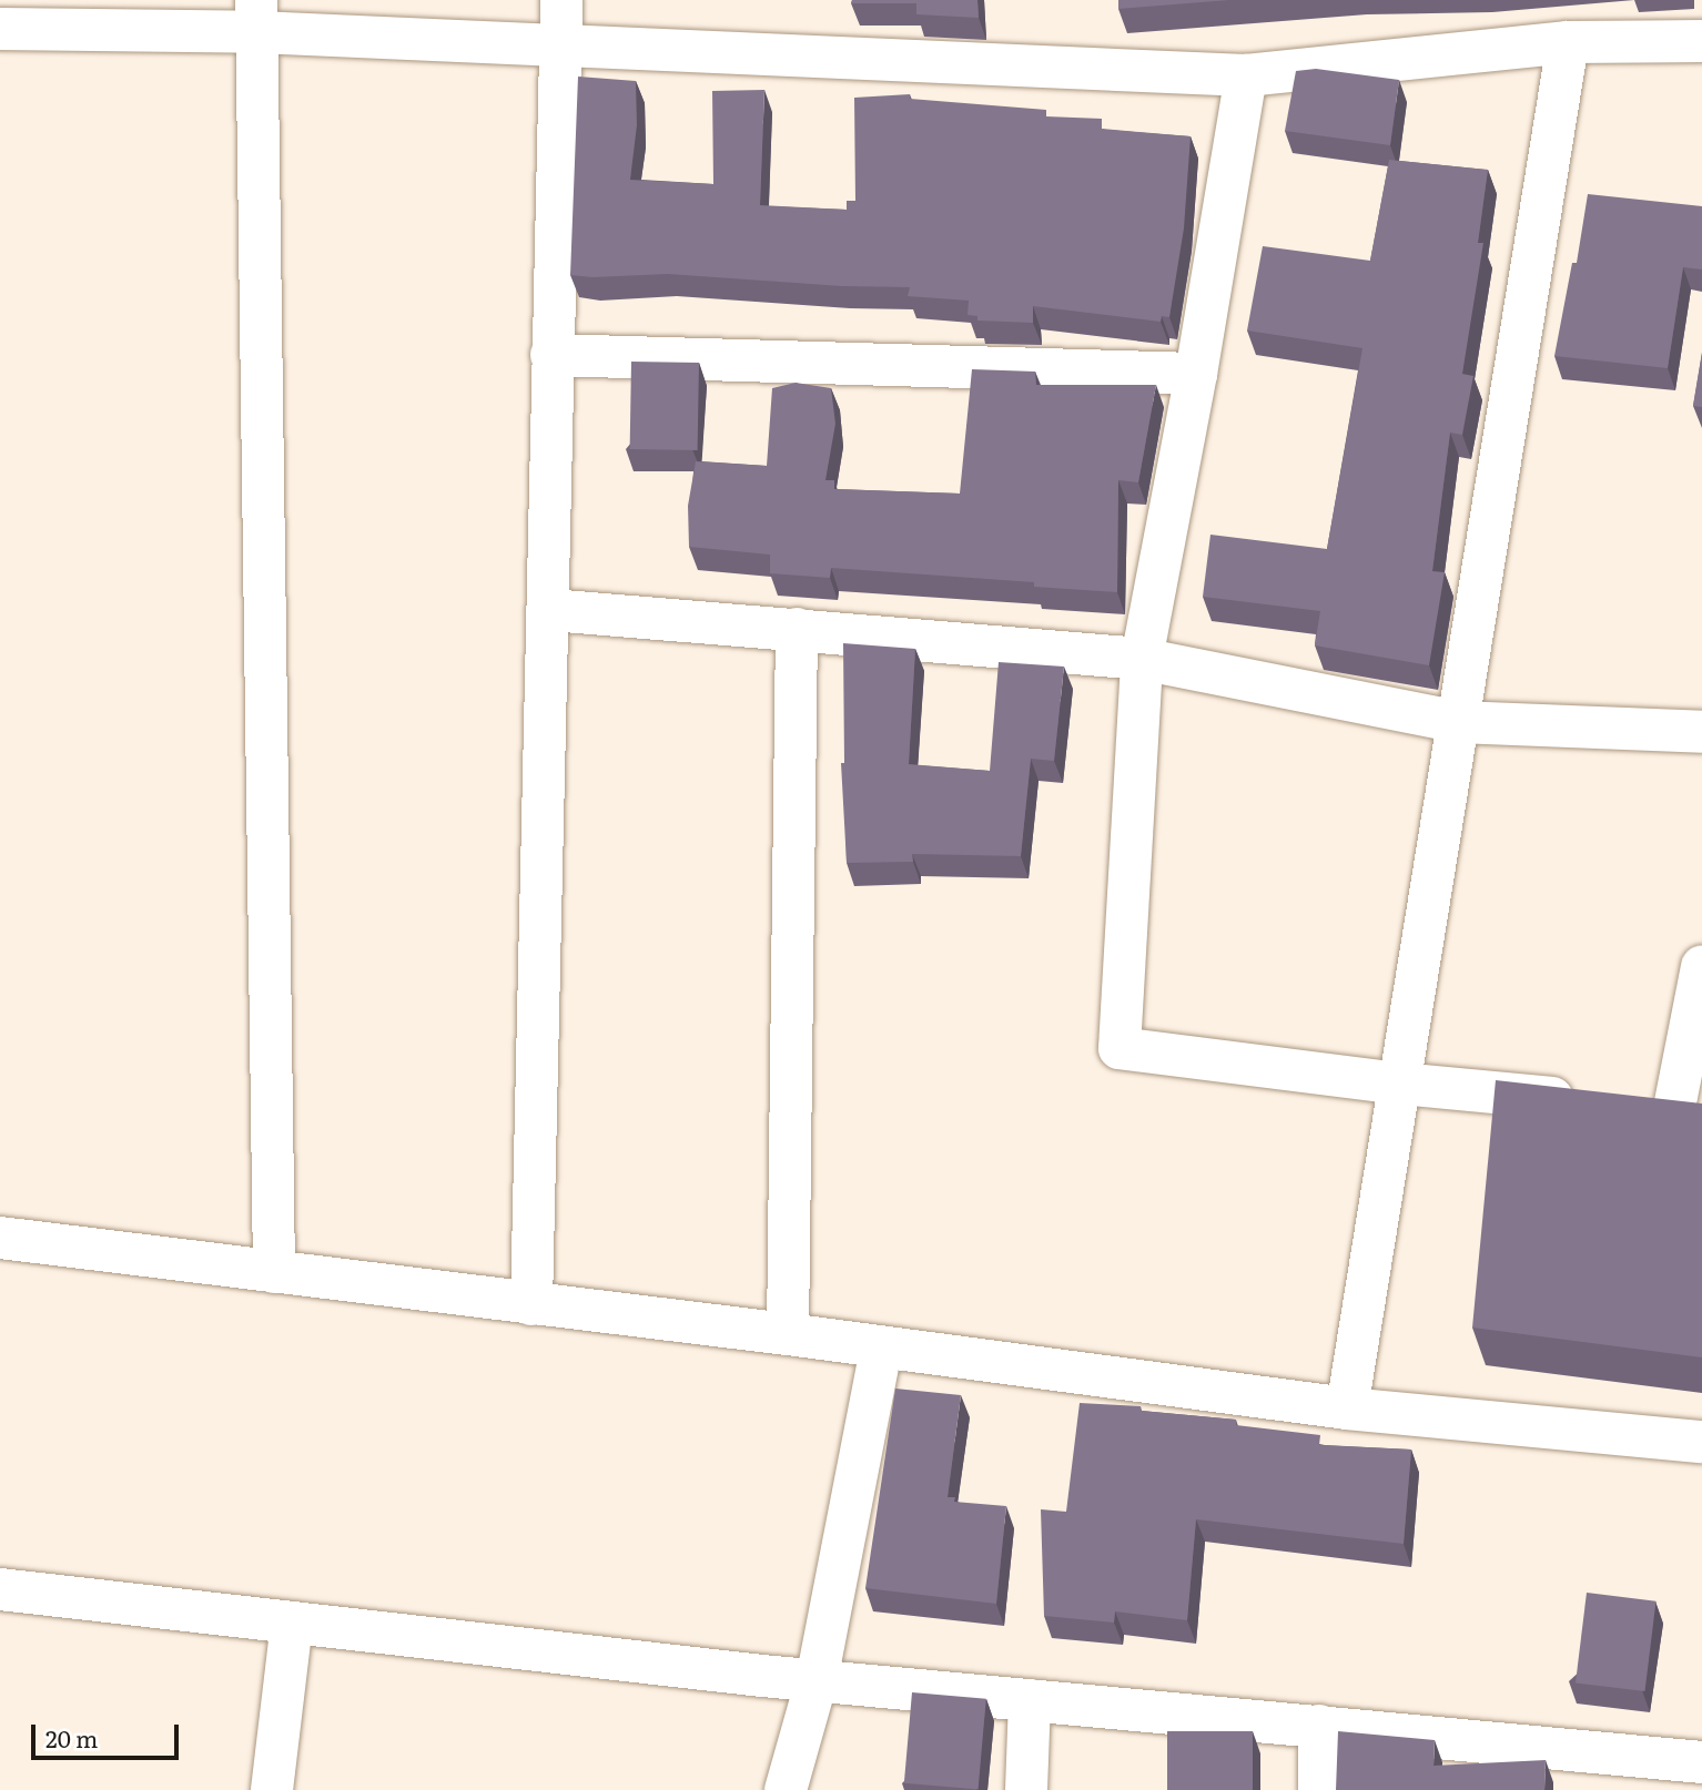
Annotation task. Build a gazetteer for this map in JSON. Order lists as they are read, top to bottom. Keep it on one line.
{"scale_bar":"20 m"}
